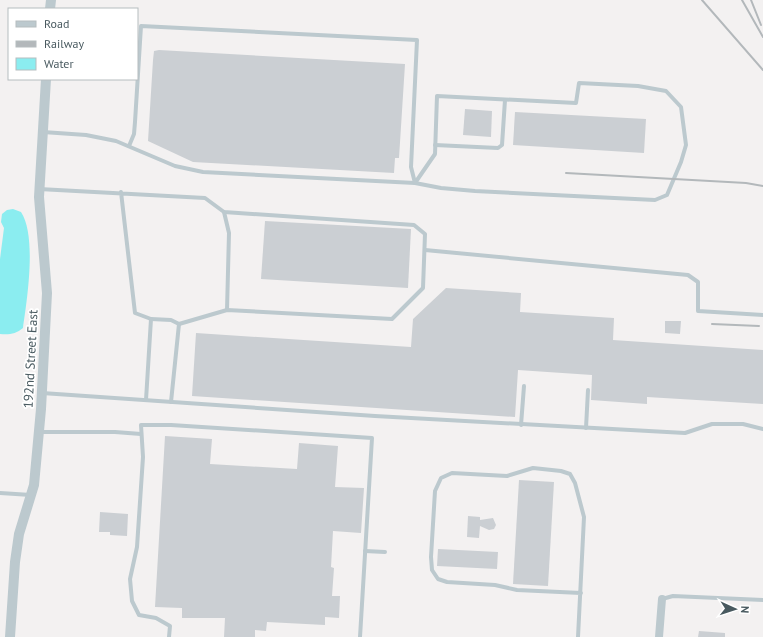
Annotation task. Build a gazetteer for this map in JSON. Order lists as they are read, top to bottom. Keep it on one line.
{"streets":{"street":["192nd Street East"]},"legend":["Road","Railway","Water"],"north":"right"}
